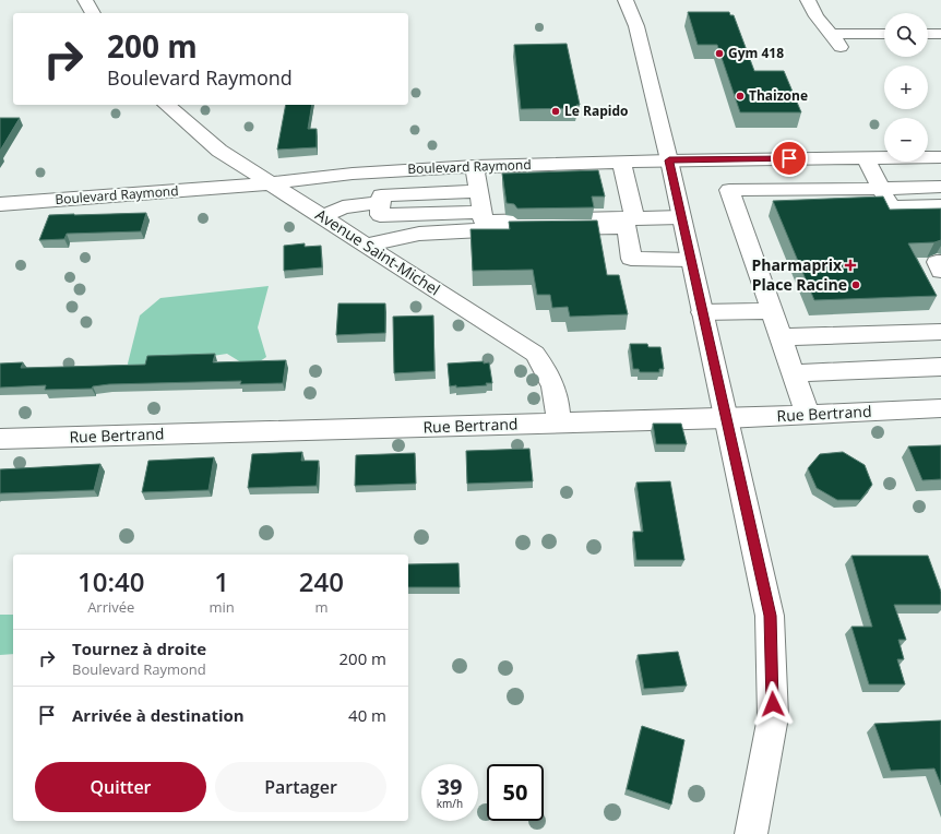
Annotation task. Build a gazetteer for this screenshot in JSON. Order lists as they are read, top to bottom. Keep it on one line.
{"streets":{"street":["Boulevard Raymond","Avenue Saint-Michel","Rue Bertrand"]},"crossings":[["Boulevard Raymond","Avenue Saint-Michel"],["Avenue Saint-Michel","Rue Bertrand"]],"places":{"other":["Gym 418","Thaizone","Le Rapido","Place Racine"],"health":["Pharmaprix"]},"page":{"map_buttons":["+","−"],"turn":["200 m","Boulevard Raymond"],"eta":["10:40","Arrivée","1","min","240","m"],"list":[{"name":"Tournez à droite","note":"Boulevard Raymond","value":"200 m"},{"name":"Arrivée à destination","value":"40 m"}],"buttons":["Quitter","Partager"],"speed":"39 km/h","limit":"50"}}
